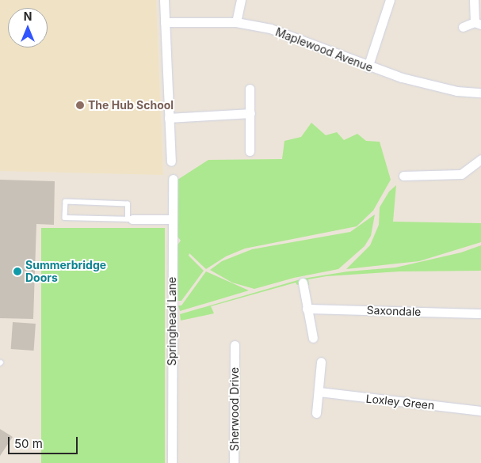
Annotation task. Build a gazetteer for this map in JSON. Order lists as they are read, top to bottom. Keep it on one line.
{"streets":{"street":["Maplewood Avenue","Saxondale","Springhead Lane","Loxley Green","Sherwood Drive"]},"places":["The Hub School","Summerbridge Doors"],"scale_bar":"50 m","north":"top"}
